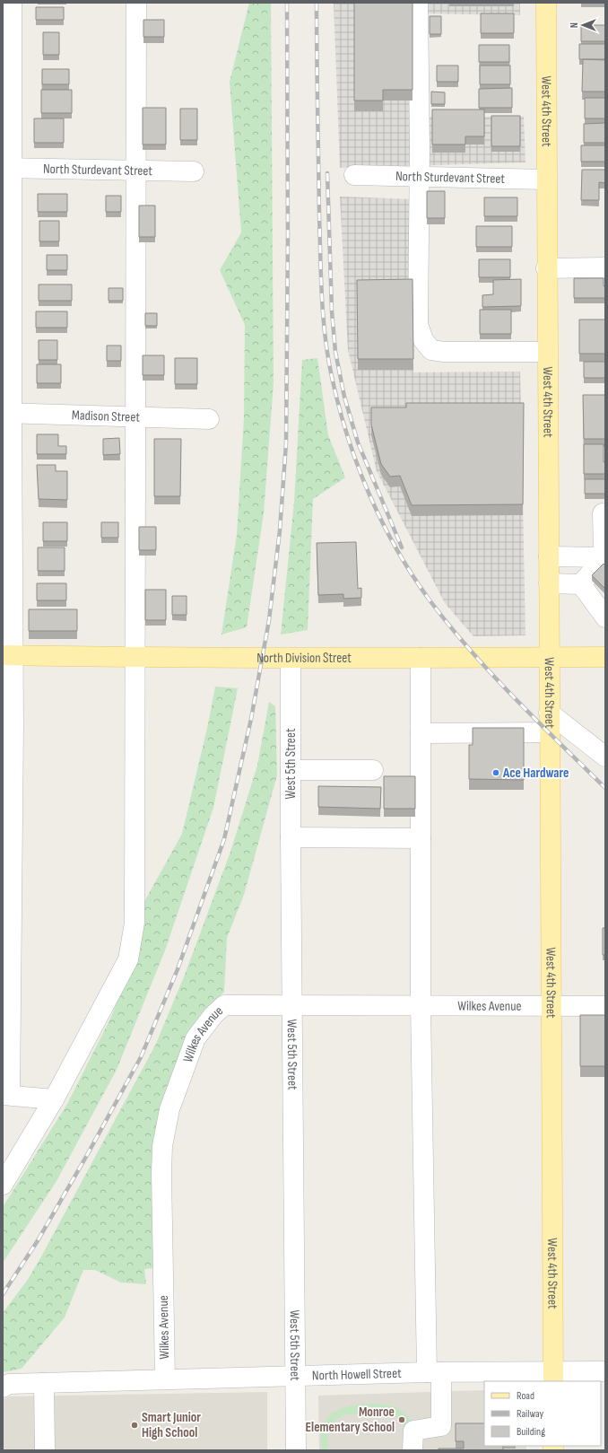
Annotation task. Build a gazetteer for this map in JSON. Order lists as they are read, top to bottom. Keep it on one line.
{"streets":{"main road":["West 4th Street","North Division Street"],"street":["North Sturdevant Street","Madison Street","West 5th Street","Wilkes Avenue","North Howell Street"]},"crossings":[["West 4th Street","North Sturdevant Street"],["West 4th Street","North Division Street"],["West 4th Street","Wilkes Avenue"],["West 4th Street","North Howell Street"],["North Division Street","West 5th Street"],["West 5th Street","Wilkes Avenue"],["West 5th Street","North Howell Street"],["Wilkes Avenue","North Howell Street"]],"places":["Ace Hardware","Monroe Elementary School","Smart Junior High School"],"legend":["Road","Railway","Building"],"north":"left"}
